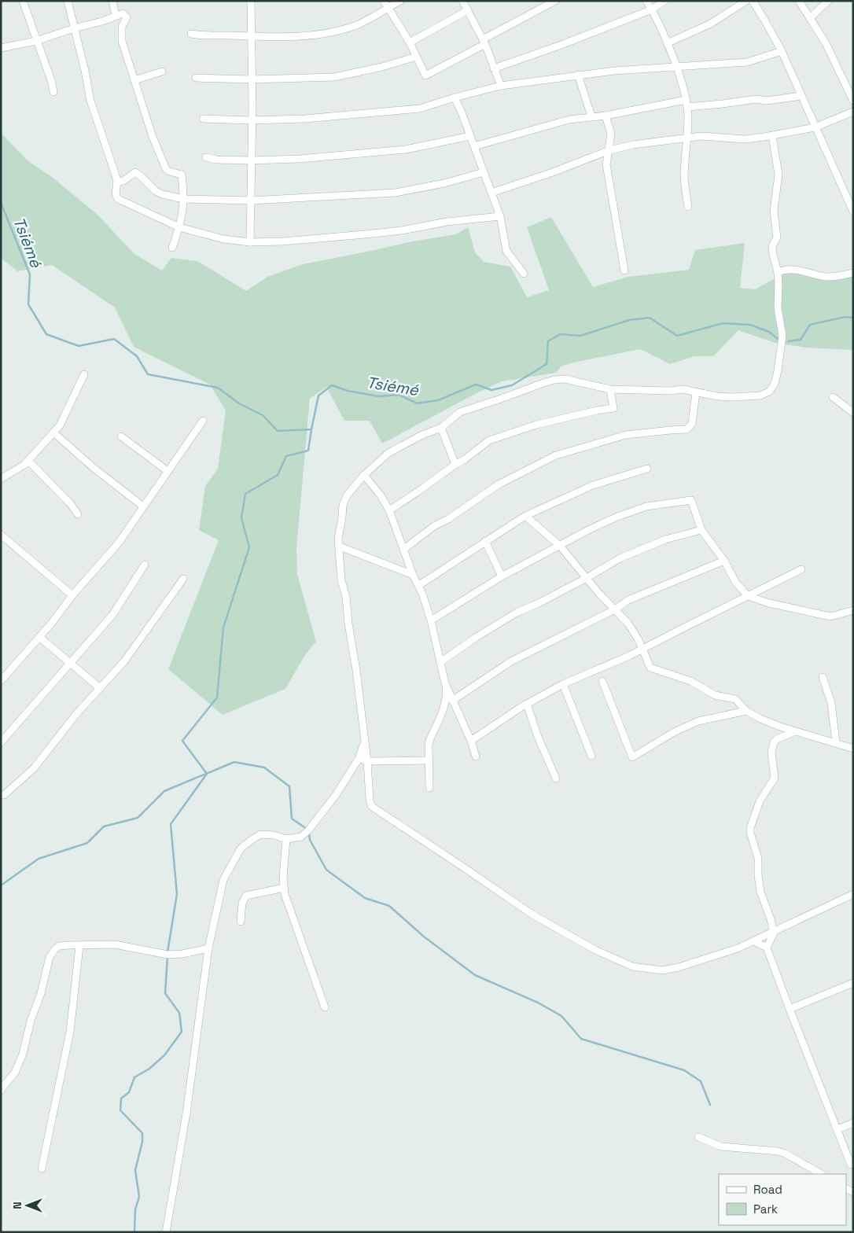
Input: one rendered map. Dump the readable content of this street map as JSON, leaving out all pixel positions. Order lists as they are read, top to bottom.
{
  "water": ["Tsiémé"],
  "legend": ["Road", "Park"],
  "north": "left"
}
